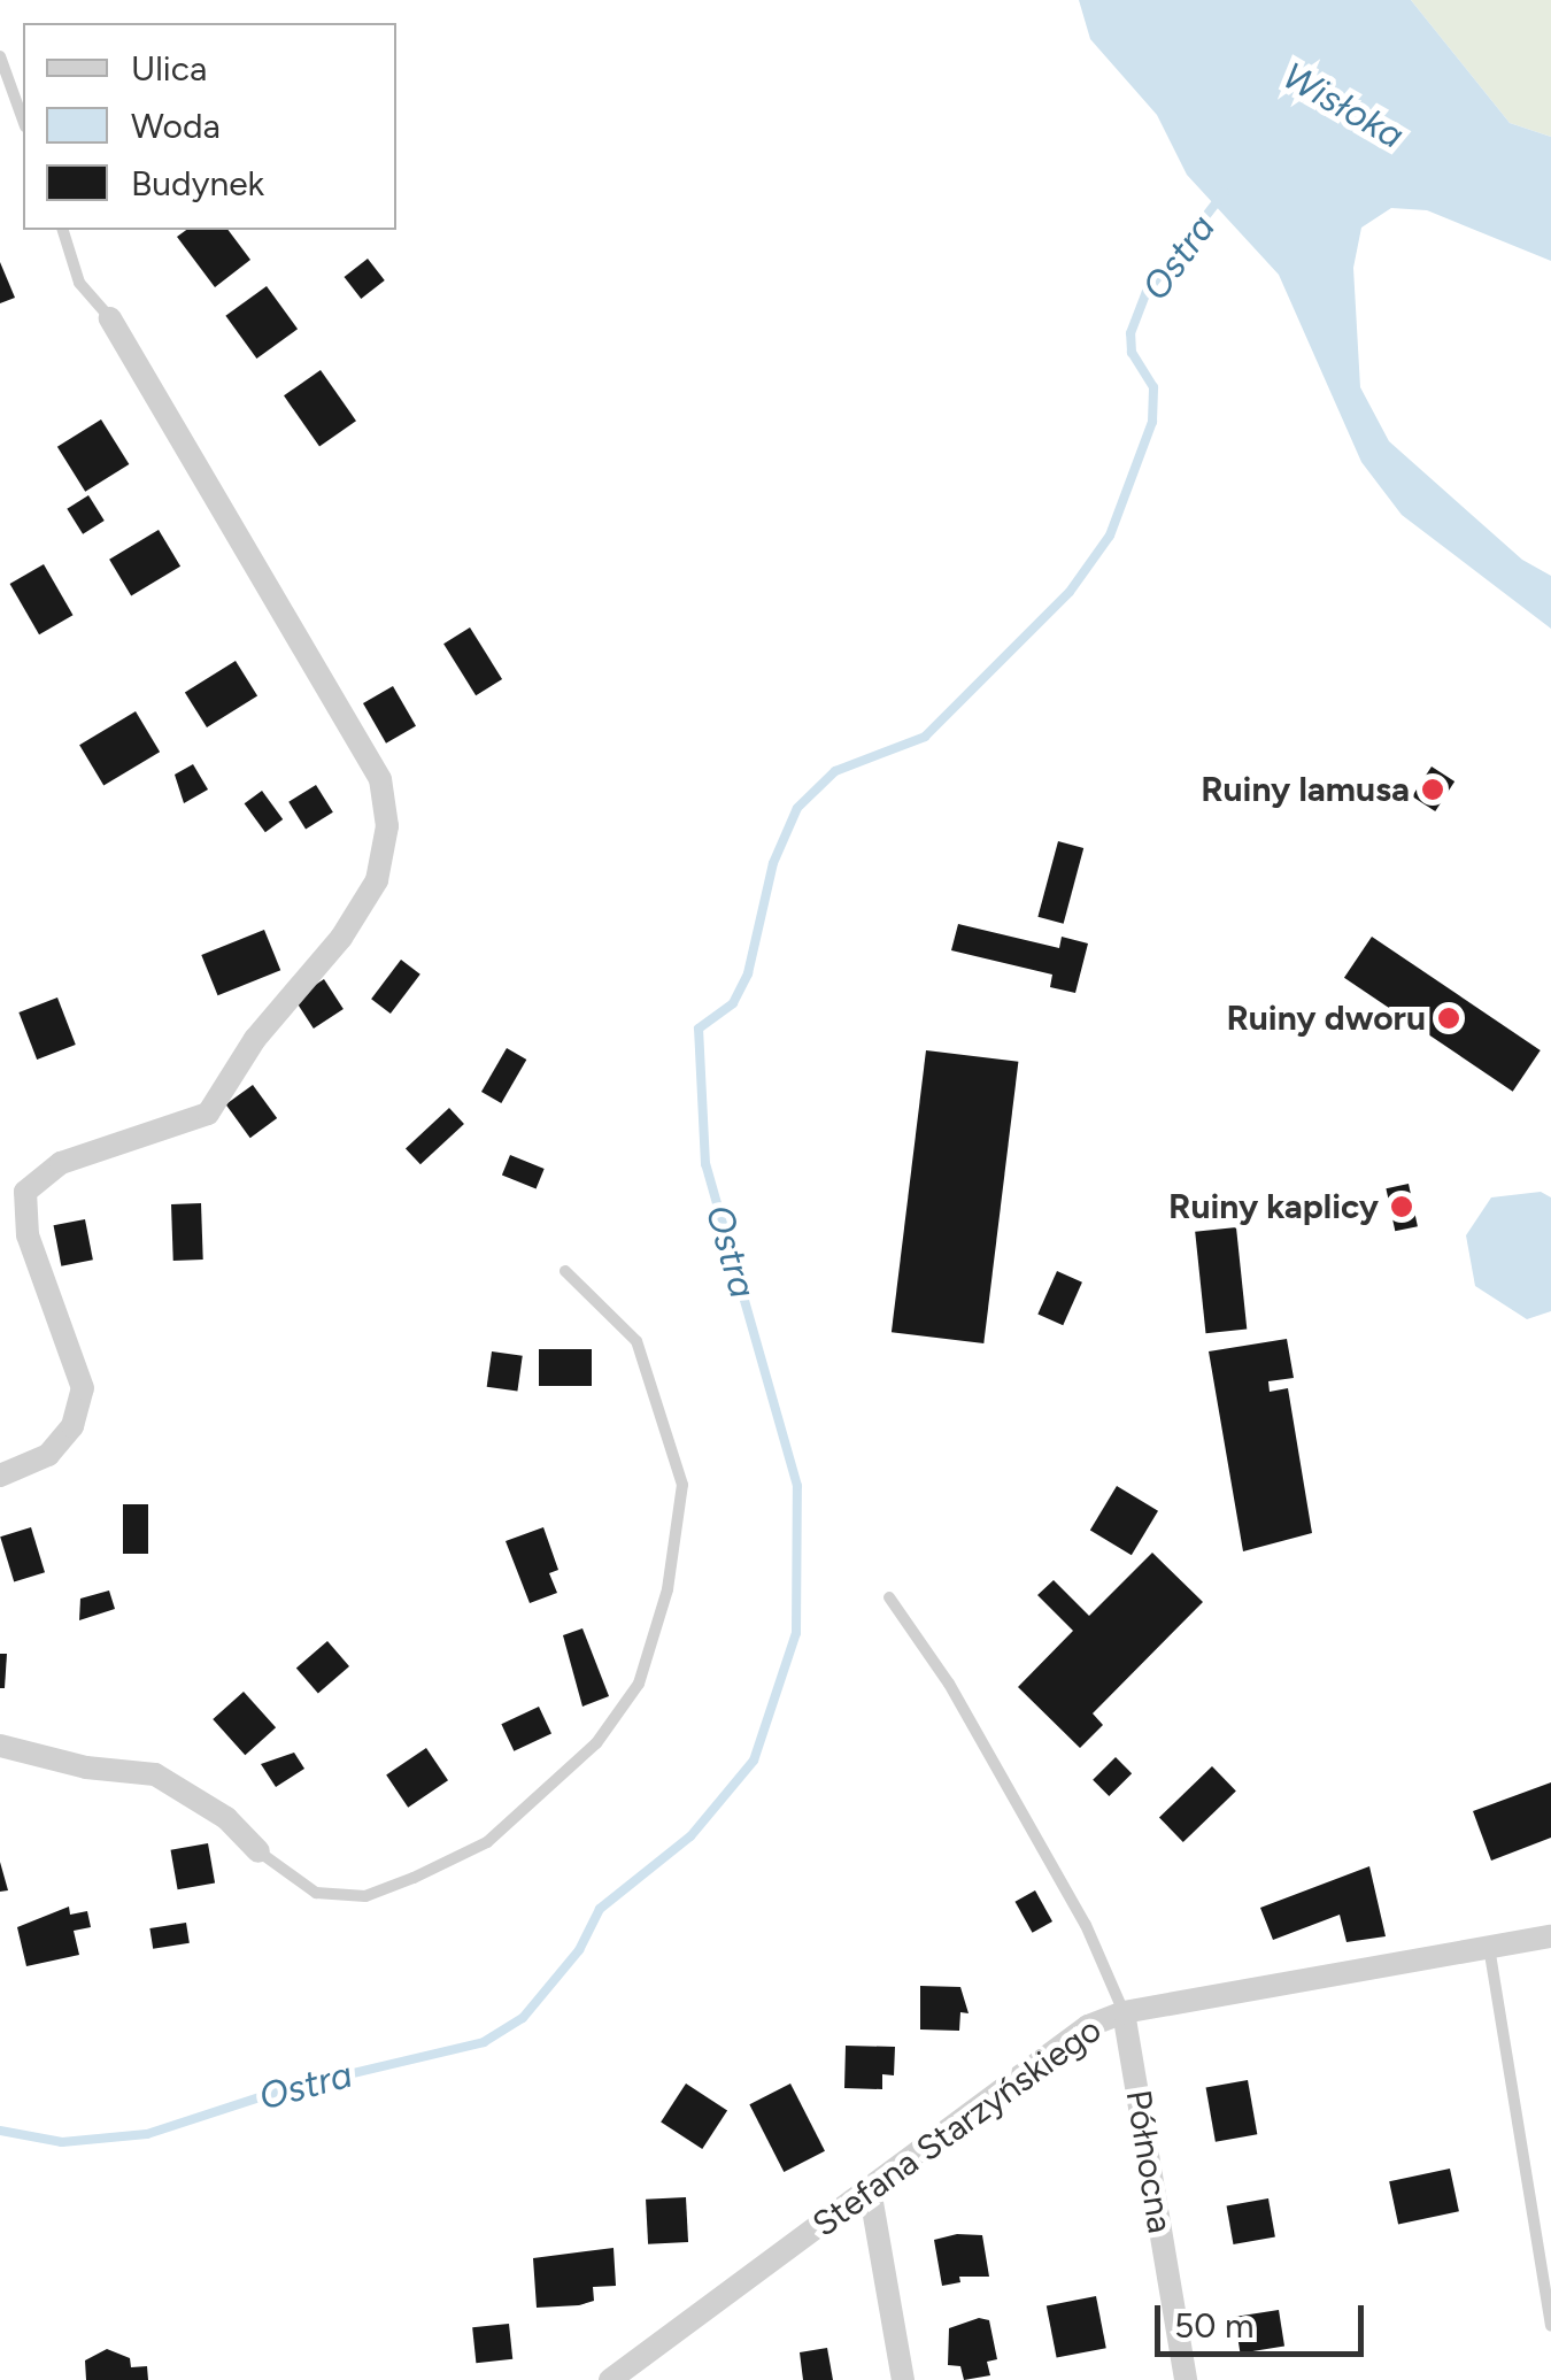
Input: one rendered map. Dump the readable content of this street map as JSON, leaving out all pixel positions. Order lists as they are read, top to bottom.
{
  "streets": {
    "street": ["Stefana Starzyńskiego", "Północna"]
  },
  "crossings": [
    ["Stefana Starzyńskiego", "Północna"]
  ],
  "water": ["Wisłoka", "Ostra"],
  "places": ["Ruiny lamusa", "Ruiny dworu", "Ruiny kaplicy"],
  "legend": ["Ulica", "Woda", "Budynek"],
  "scale_bar": "50 m"
}
